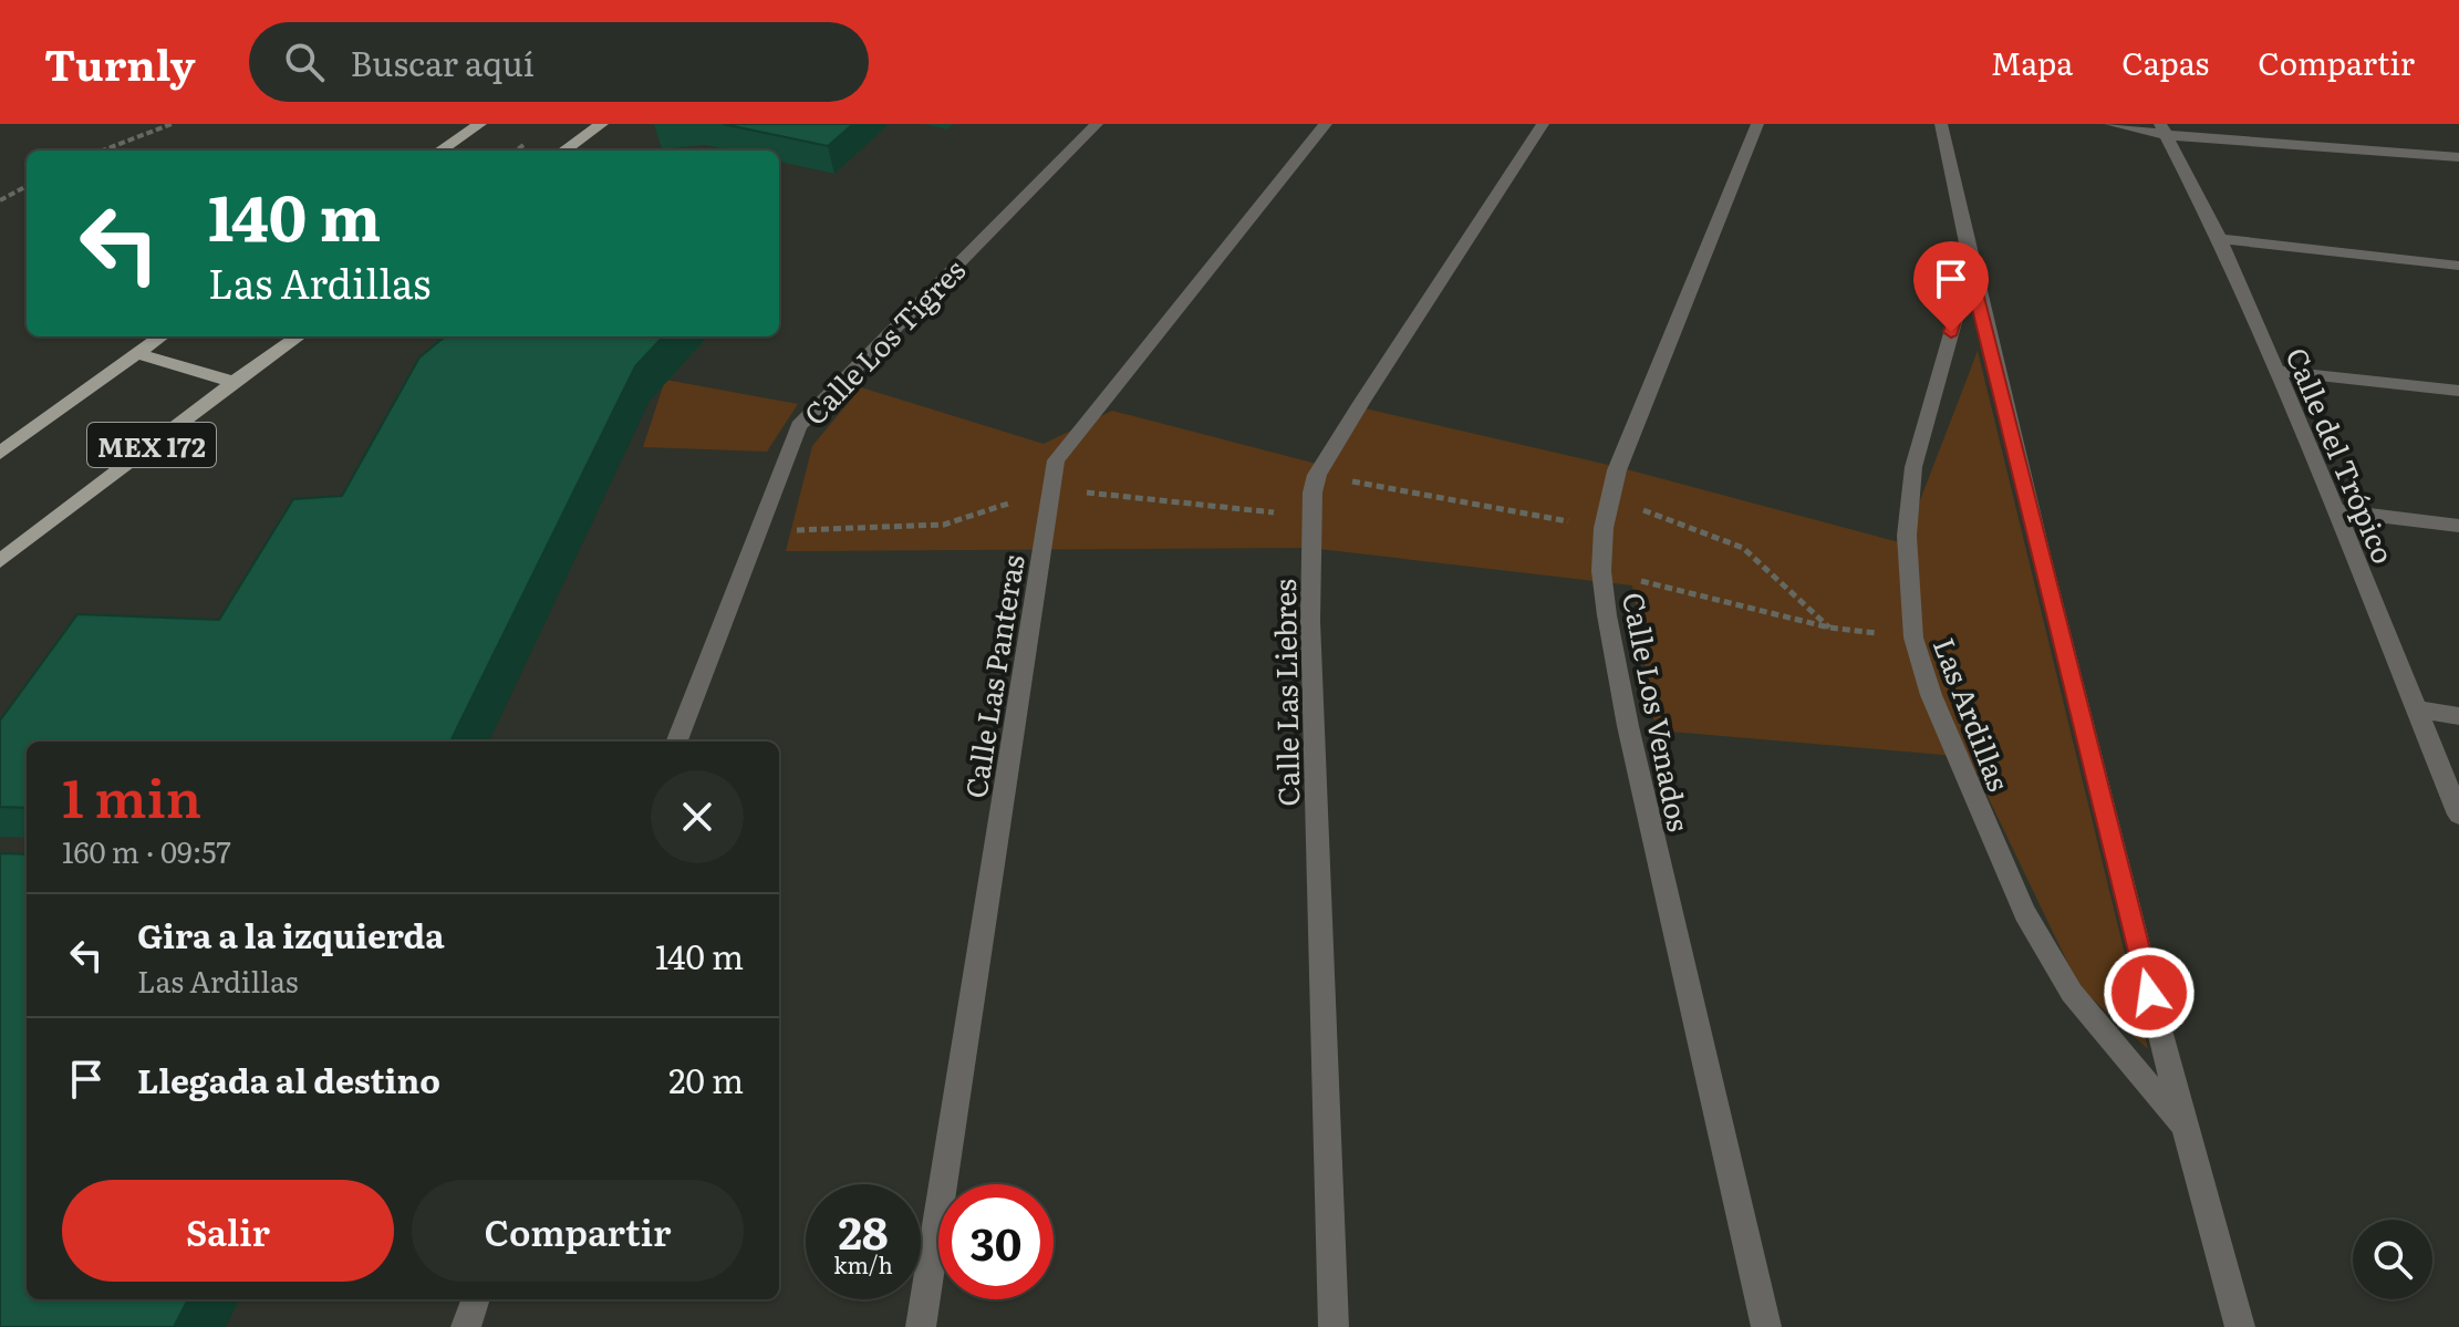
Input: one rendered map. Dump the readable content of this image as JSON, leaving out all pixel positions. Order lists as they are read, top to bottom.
{
  "streets": {
    "main road": ["MEX 172"],
    "street": [
      "Calle Los Tigres",
      "Calle del Trópico",
      "Calle Las Panteras",
      "Calle Las Liebres",
      "Calle Los Venados",
      "Las Ardillas"
    ]
  },
  "page": {
    "header": "Turnly",
    "search": "Buscar aquí",
    "nav": ["Mapa", "Capas", "Compartir"],
    "turn": ["140 m", "Las Ardillas"],
    "heading": ["1 min", "160 m · 09:57"],
    "list": [
      {
        "name": "Gira a la izquierda",
        "note": "Las Ardillas",
        "value": "140 m"
      },
      {
        "name": "Llegada al destino",
        "value": "20 m"
      }
    ],
    "buttons": ["Salir", "Compartir"],
    "speed": "28 km/h",
    "limit": "30"
  }
}
